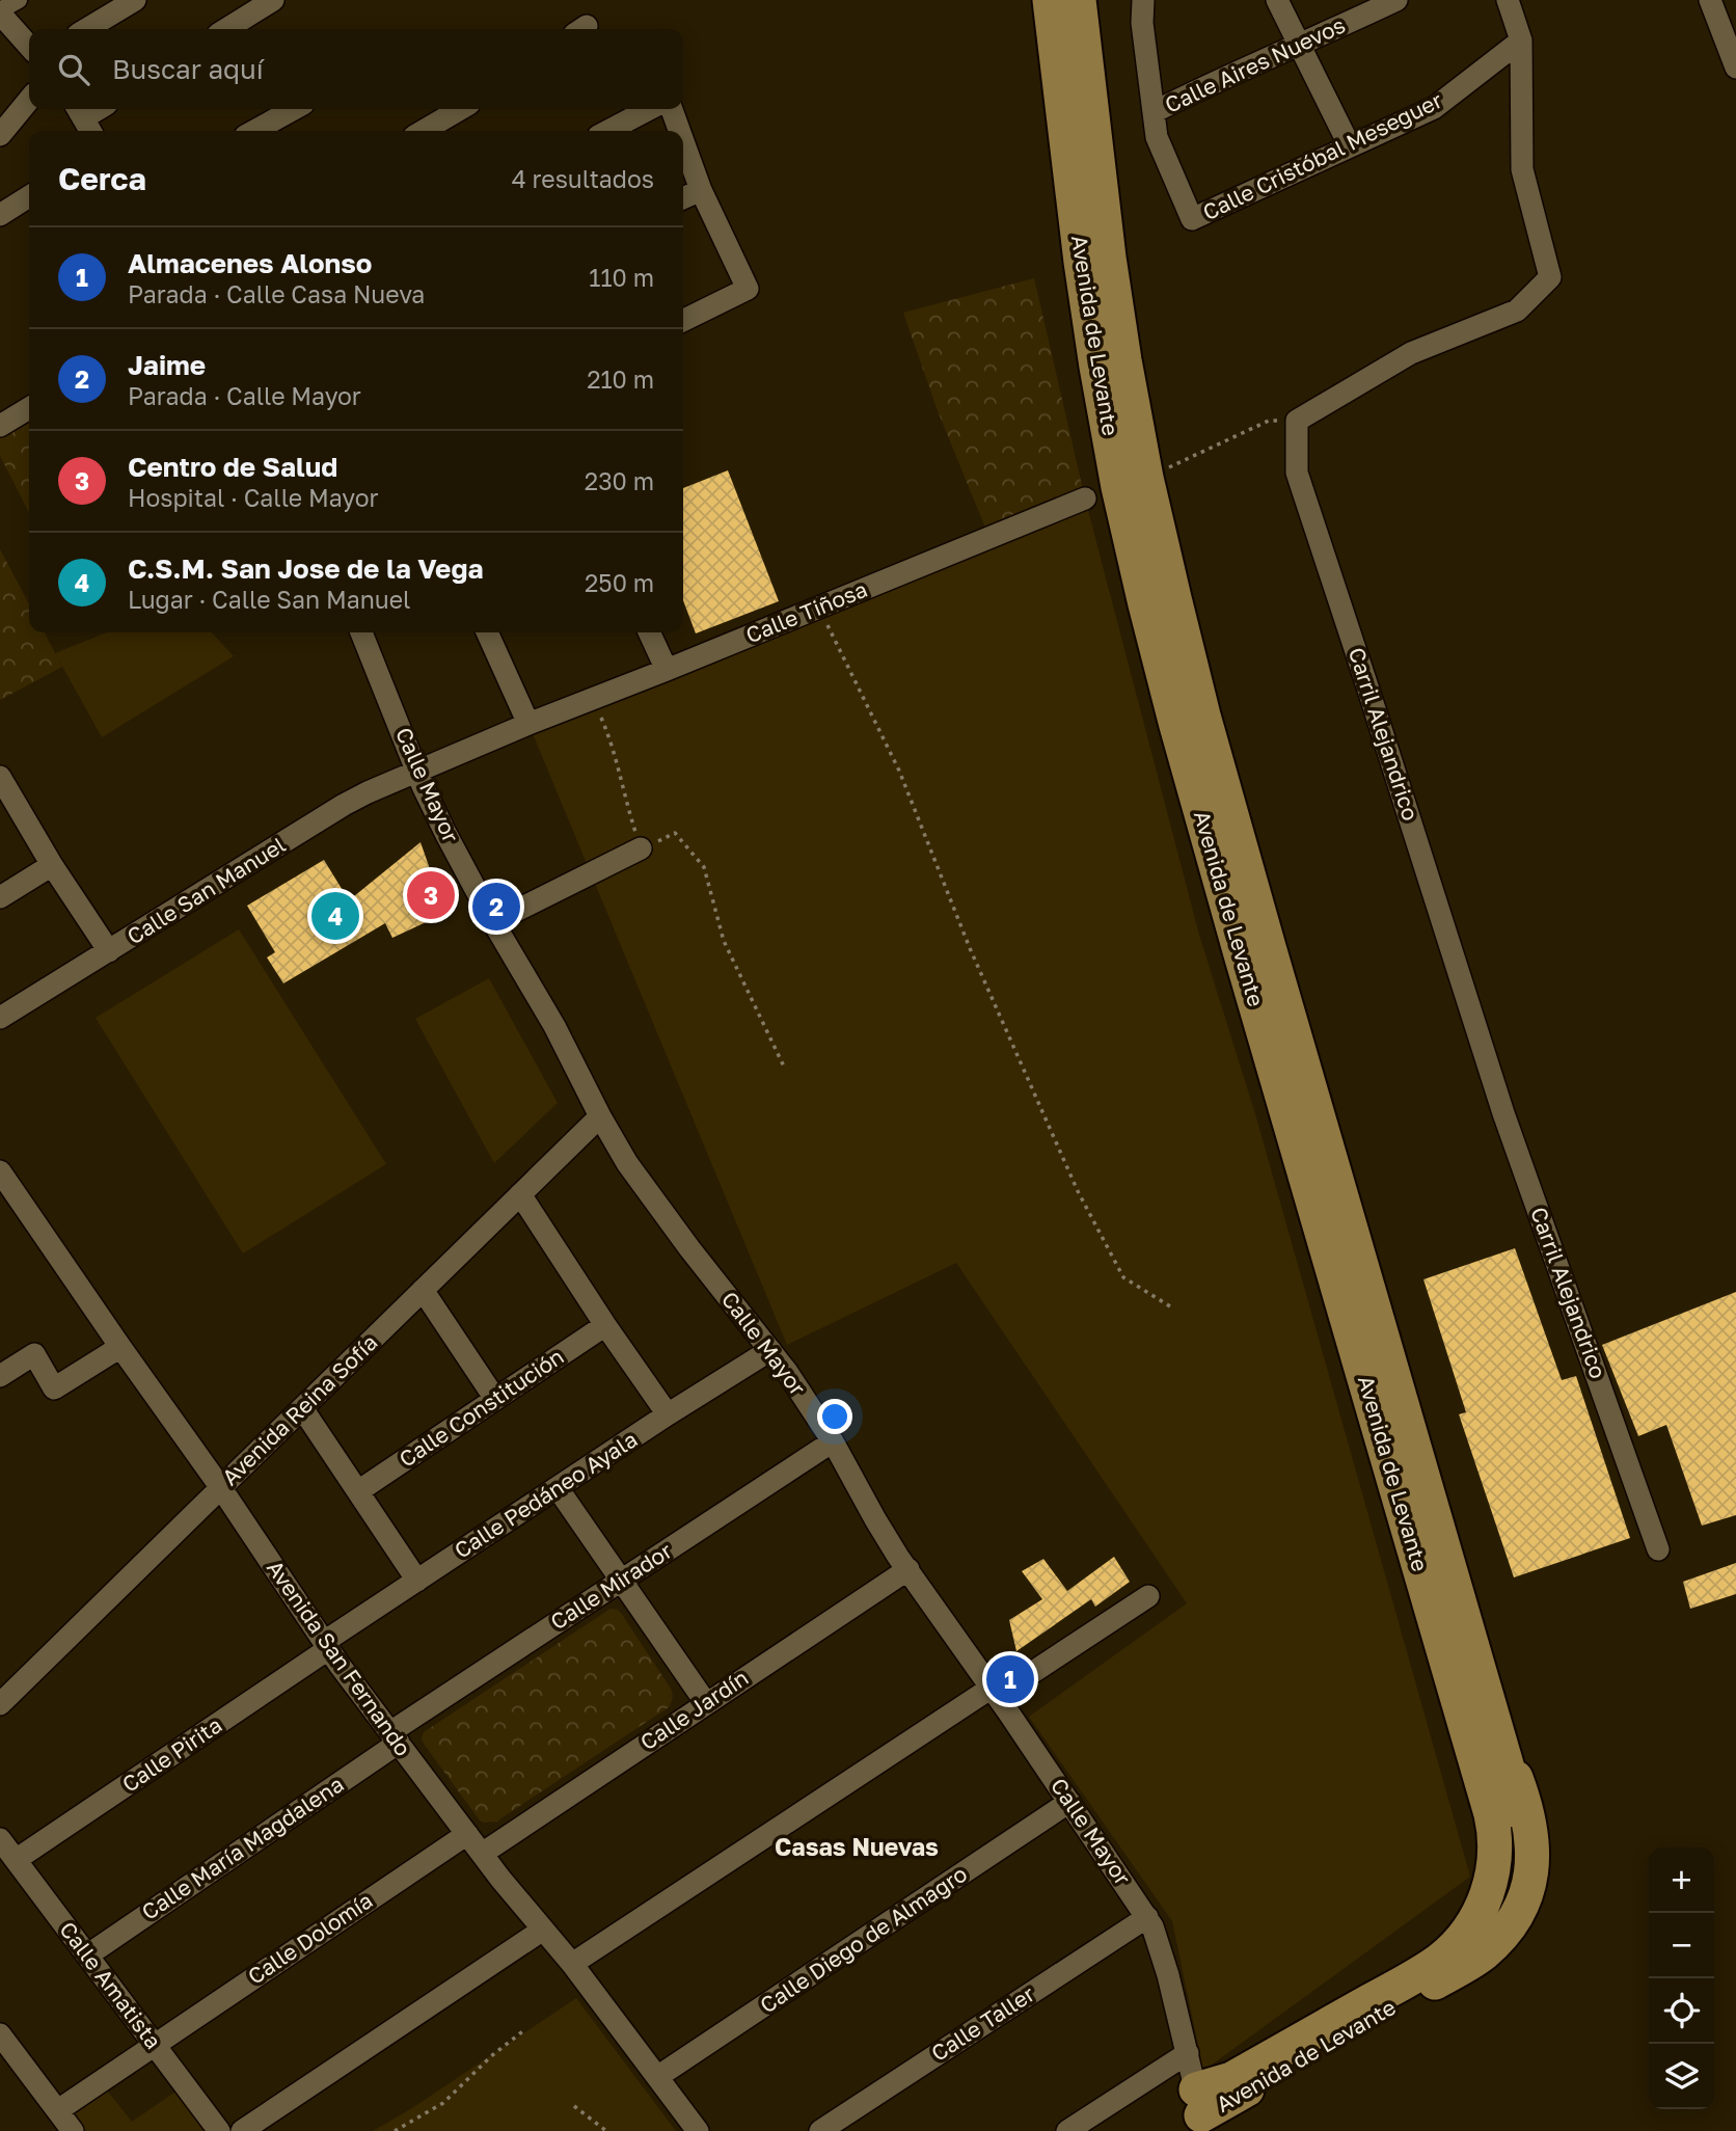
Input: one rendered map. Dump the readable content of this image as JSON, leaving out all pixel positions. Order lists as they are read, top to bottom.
{
  "streets": {
    "main road": ["Avenida de Levante"],
    "street": [
      "Calle Aires Nuevos",
      "Calle Cristóbal Meseguer",
      "Calle Tiñosa",
      "Carril Alejandrico",
      "Calle Mayor",
      "Calle San Manuel",
      "Calle Constitución",
      "Avenida Reina Sofía",
      "Calle Pedáneo Ayala",
      "Calle Mirador",
      "Avenida San Fernando",
      "Calle Jardín",
      "Calle Pirita",
      "Calle María Magdalena",
      "Calle Dolomía",
      "Calle Diego de Almagro",
      "Calle Amatista",
      "Calle Taller"
    ]
  },
  "crossings": [
    ["Calle Aires Nuevos", "Calle Cristóbal Meseguer"],
    ["Avenida de Levante", "Calle Mayor"],
    ["Calle Tiñosa", "Calle San Manuel"],
    ["Calle Mayor", "Calle San Manuel"],
    ["Calle Mayor", "Avenida Reina Sofía"],
    ["Calle Mayor", "Calle Pedáneo Ayala"],
    ["Calle Mayor", "Calle Mirador"],
    ["Calle Mayor", "Calle Jardín"],
    ["Calle Mayor", "Calle Diego de Almagro"],
    ["Calle Mayor", "Calle Taller"],
    ["Avenida Reina Sofía", "Avenida San Fernando"],
    ["Calle Pedáneo Ayala", "Avenida San Fernando"],
    ["Calle Pedáneo Ayala", "Calle Pirita"],
    ["Calle Mirador", "Avenida San Fernando"],
    ["Calle Mirador", "Calle María Magdalena"],
    ["Avenida San Fernando", "Calle Jardín"],
    ["Avenida San Fernando", "Calle Pirita"],
    ["Avenida San Fernando", "Calle María Magdalena"],
    ["Avenida San Fernando", "Calle Dolomía"],
    ["Avenida San Fernando", "Calle Diego de Almagro"],
    ["Calle Pirita", "Calle Amatista"],
    ["Calle María Magdalena", "Calle Amatista"],
    ["Calle Dolomía", "Calle Amatista"]
  ],
  "districts": ["Casas Nuevas"],
  "page": {
    "search": "Buscar aquí",
    "heading": ["Cerca", "4 resultados"],
    "list": [
      {
        "mark": "1",
        "name": "Almacenes Alonso",
        "note": "Parada · Calle Casa Nueva",
        "value": "110 m"
      },
      {
        "mark": "2",
        "name": "Jaime",
        "note": "Parada · Calle Mayor",
        "value": "210 m"
      },
      {
        "mark": "3",
        "name": "Centro de Salud",
        "note": "Hospital · Calle Mayor",
        "value": "230 m"
      },
      {
        "mark": "4",
        "name": "C.S.M. San Jose de la Vega",
        "note": "Lugar · Calle San Manuel",
        "value": "250 m"
      }
    ],
    "pins": [
      "3",
      "2",
      "4",
      "1"
    ],
    "map_buttons": ["+", "−"]
  }
}
